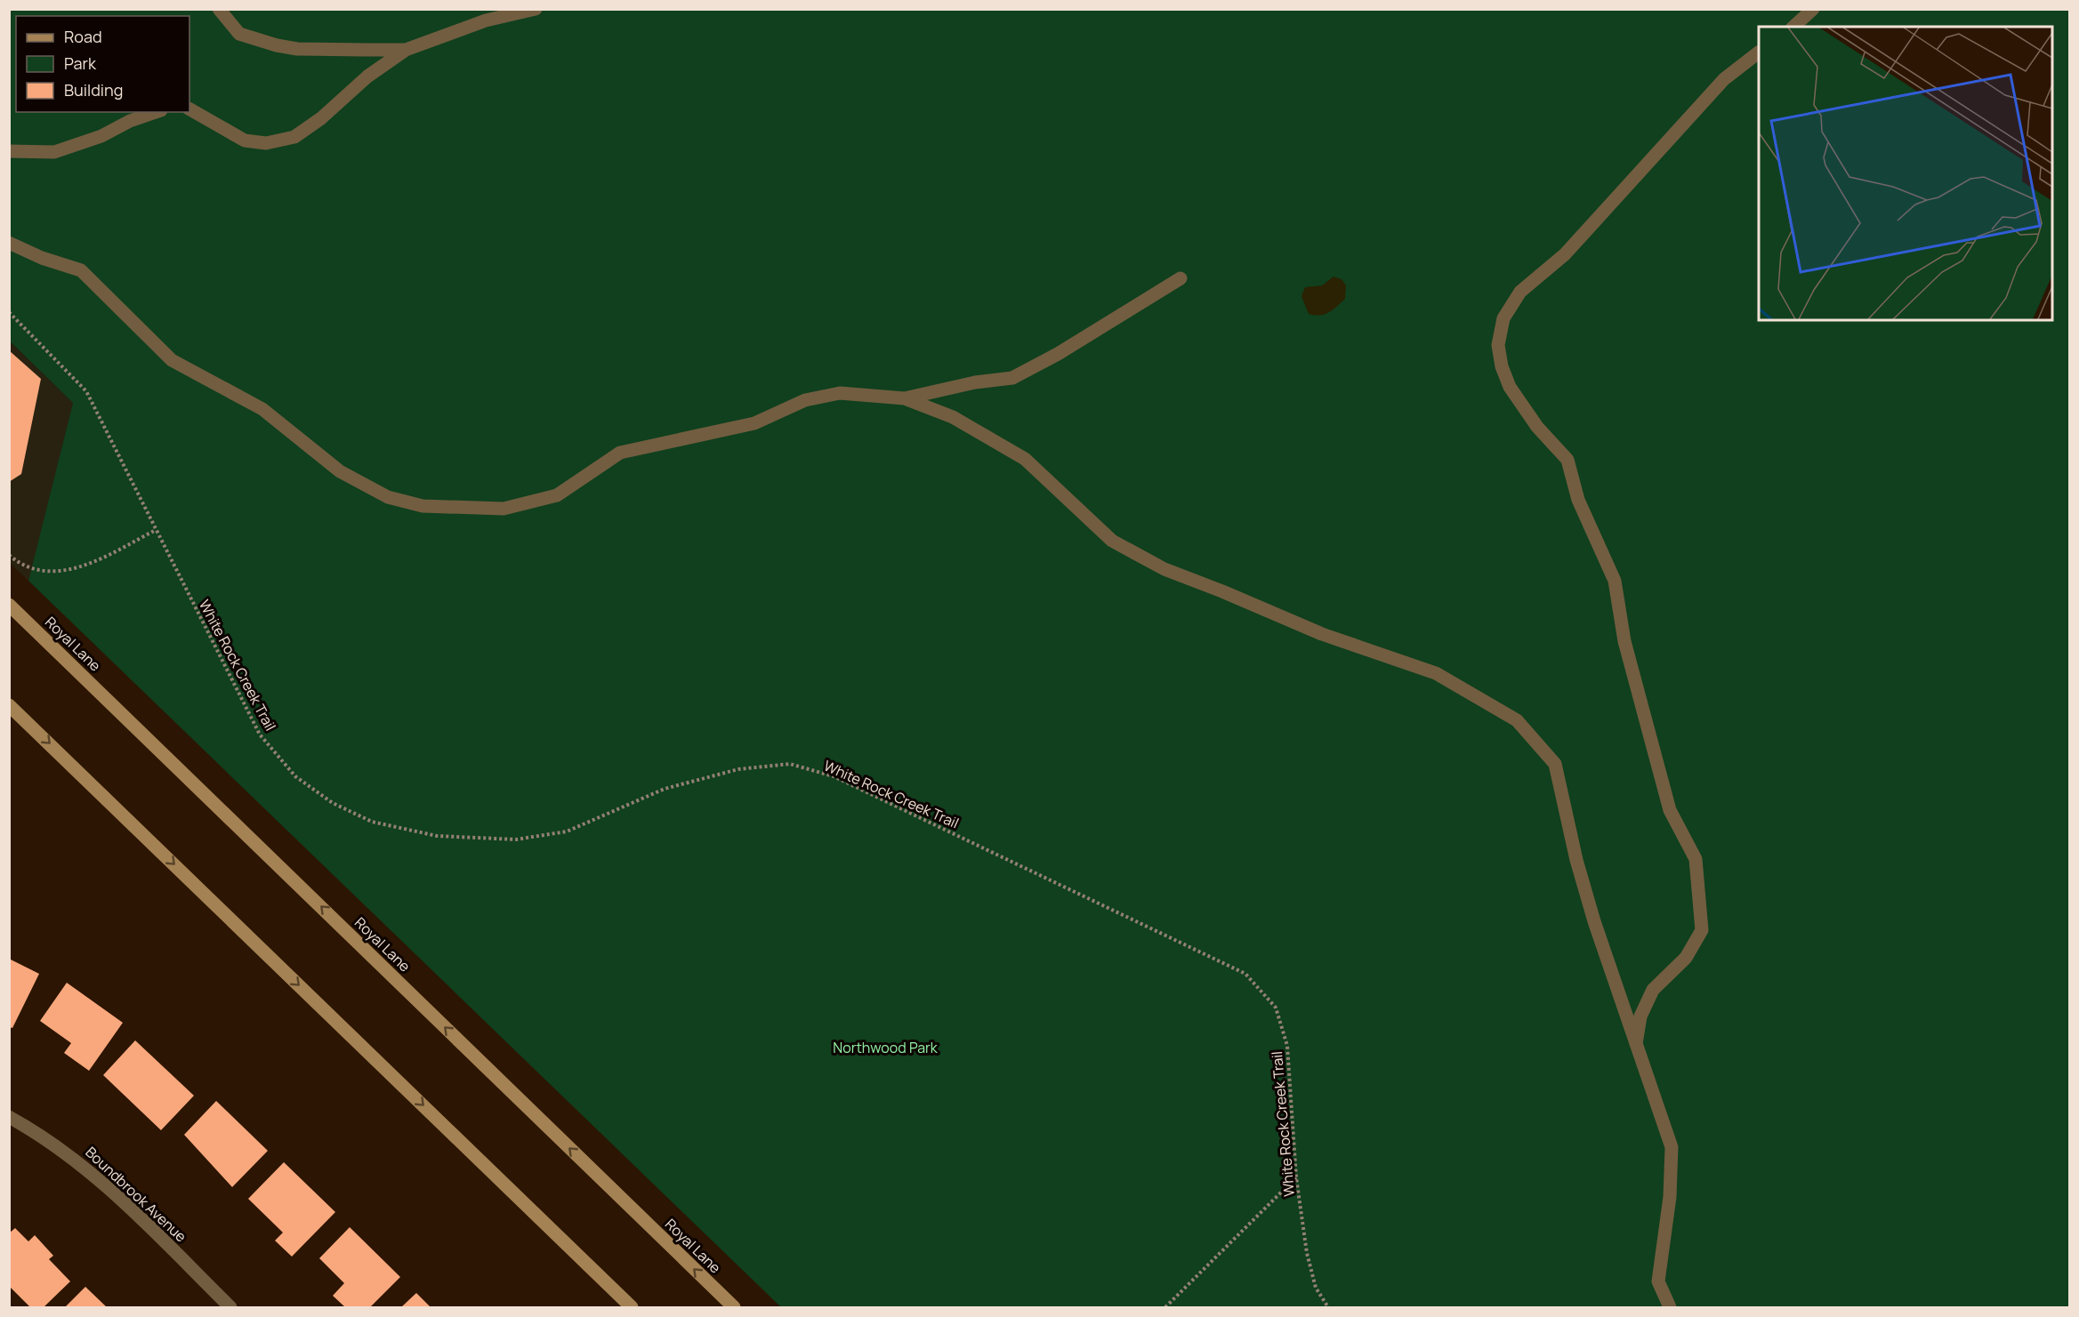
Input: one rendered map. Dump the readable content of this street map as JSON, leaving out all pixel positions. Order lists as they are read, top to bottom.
{
  "streets": {
    "main road": ["Royal Lane"],
    "street": ["Boundbrook Avenue"],
    "path": ["White Rock Creek Trail"]
  },
  "parks": ["Northwood Park"],
  "legend": ["Road", "Park", "Building"]
}
